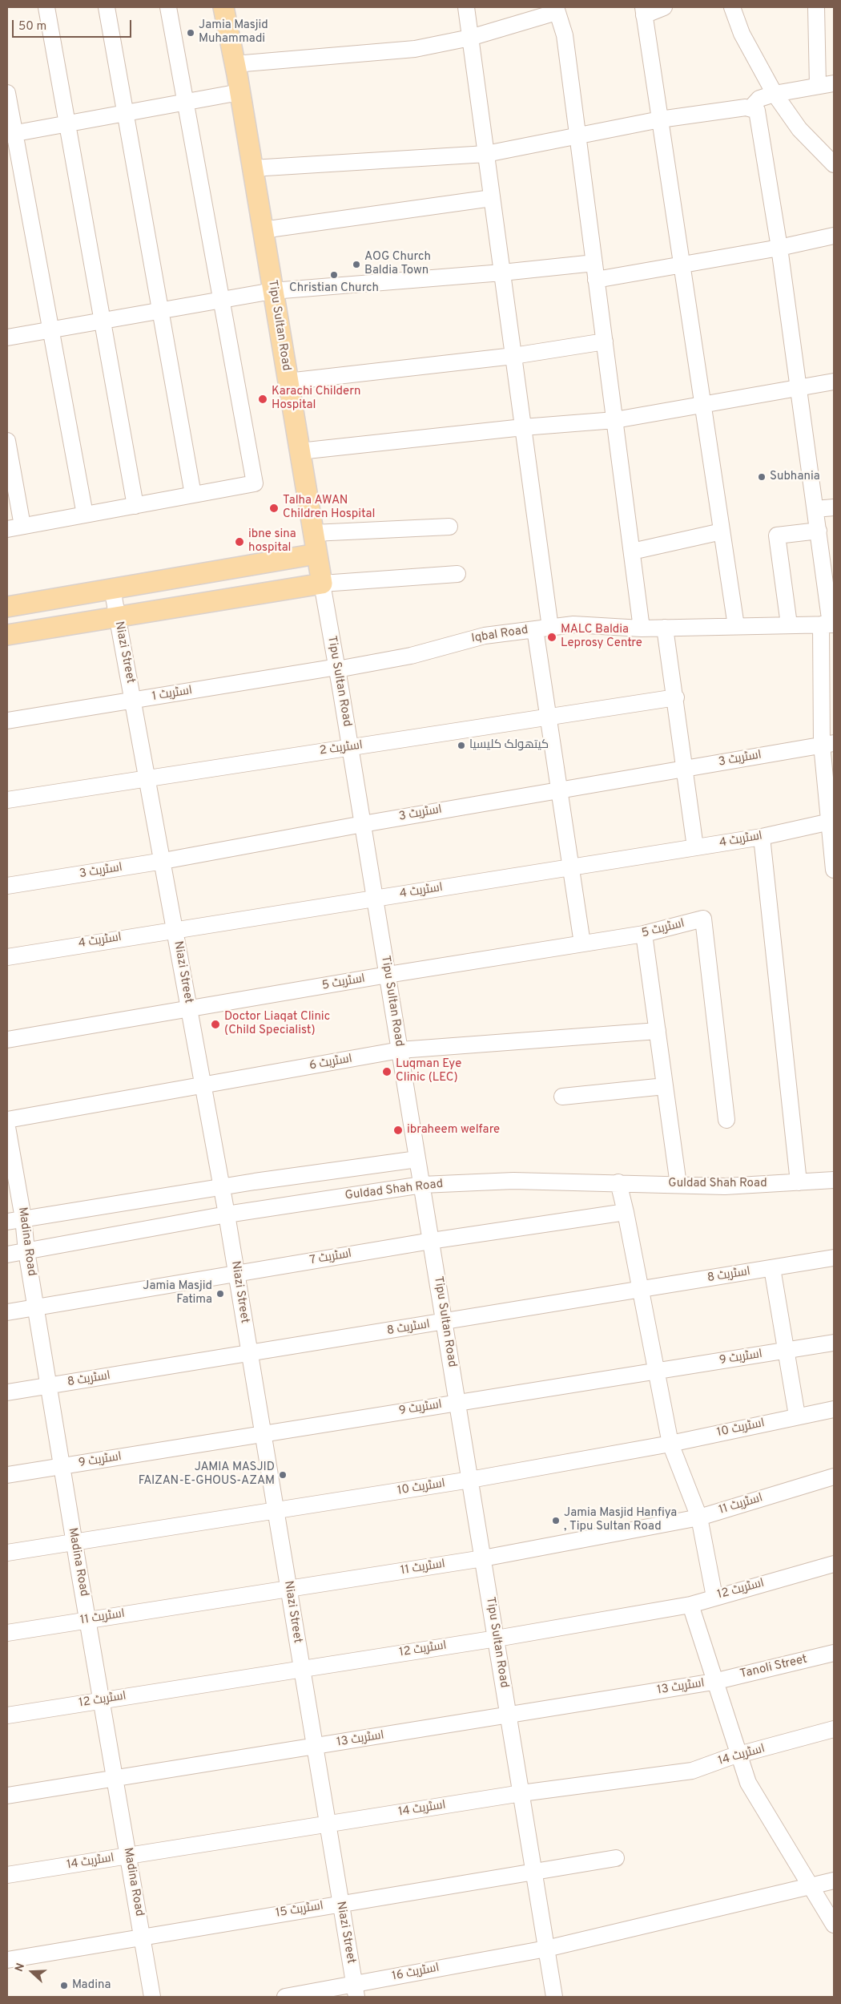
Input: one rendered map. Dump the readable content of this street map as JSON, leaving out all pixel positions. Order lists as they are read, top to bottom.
{
  "streets": {
    "main road": ["Tipu Sultan Road"],
    "street": [
      "Iqbal Road",
      "Niazi Street",
      "اسٹریٹ 1",
      "اسٹریٹ 2",
      "اسٹریٹ 3",
      "اسٹریٹ 4",
      "اسٹریٹ 5",
      "اسٹریٹ 6",
      "Guldad Shah Road",
      "Madina Road",
      "اسٹریٹ 7",
      "اسٹریٹ 8",
      "اسٹریٹ 9",
      "اسٹریٹ 10",
      "اسٹریٹ 11",
      "اسٹریٹ 12",
      "Tanoli Street",
      "اسٹریٹ 13",
      "اسٹریٹ 14",
      "اسٹریٹ 15",
      "اسٹریٹ 16"
    ]
  },
  "crossings": [
    ["Tipu Sultan Road", "Iqbal Road"],
    ["Tipu Sultan Road", "اسٹریٹ 1"],
    ["Tipu Sultan Road", "اسٹریٹ 2"],
    ["Tipu Sultan Road", "اسٹریٹ 3"],
    ["Tipu Sultan Road", "اسٹریٹ 4"],
    ["Tipu Sultan Road", "اسٹریٹ 5"],
    ["Tipu Sultan Road", "اسٹریٹ 6"],
    ["Tipu Sultan Road", "Guldad Shah Road"],
    ["Tipu Sultan Road", "اسٹریٹ 7"],
    ["Tipu Sultan Road", "اسٹریٹ 8"],
    ["Tipu Sultan Road", "اسٹریٹ 9"],
    ["Tipu Sultan Road", "اسٹریٹ 10"],
    ["Tipu Sultan Road", "اسٹریٹ 11"],
    ["Tipu Sultan Road", "اسٹریٹ 12"],
    ["Tipu Sultan Road", "اسٹریٹ 13"],
    ["Tipu Sultan Road", "اسٹریٹ 14"],
    ["Tipu Sultan Road", "اسٹریٹ 15"],
    ["Tipu Sultan Road", "اسٹریٹ 16"],
    ["Iqbal Road", "اسٹریٹ 1"],
    ["Niazi Street", "اسٹریٹ 1"],
    ["Niazi Street", "اسٹریٹ 2"],
    ["Niazi Street", "اسٹریٹ 3"],
    ["Niazi Street", "اسٹریٹ 4"],
    ["Niazi Street", "اسٹریٹ 5"],
    ["Niazi Street", "اسٹریٹ 6"],
    ["Niazi Street", "Guldad Shah Road"],
    ["Niazi Street", "اسٹریٹ 7"],
    ["Niazi Street", "اسٹریٹ 8"],
    ["Niazi Street", "اسٹریٹ 9"],
    ["Niazi Street", "اسٹریٹ 10"],
    ["Niazi Street", "اسٹریٹ 11"],
    ["Niazi Street", "اسٹریٹ 12"],
    ["Niazi Street", "اسٹریٹ 13"],
    ["Niazi Street", "اسٹریٹ 14"],
    ["Niazi Street", "اسٹریٹ 15"],
    ["Niazi Street", "اسٹریٹ 16"],
    ["Guldad Shah Road", "Madina Road"],
    ["Madina Road", "اسٹریٹ 7"],
    ["Madina Road", "اسٹریٹ 8"],
    ["Madina Road", "اسٹریٹ 9"],
    ["Madina Road", "اسٹریٹ 10"],
    ["Madina Road", "اسٹریٹ 11"],
    ["Madina Road", "اسٹریٹ 12"],
    ["Madina Road", "اسٹریٹ 13"],
    ["Madina Road", "اسٹریٹ 14"],
    ["Madina Road", "اسٹریٹ 15"],
    ["Tanoli Street", "اسٹریٹ 13"]
  ],
  "places": [
    "Jamia Masjid Muhammadi",
    "AOG Church Baldia Town",
    "Christian Church",
    "Karachi Childern Hospital",
    "Subhania",
    "Talha AWAN Children Hospital",
    "ibne sina hospital",
    "MALC Baldia Leprosy Centre",
    "کیتھولک کلیسیا",
    "Doctor Liaqat Clinic (Child Specialist)",
    "Luqman Eye Clinic (LEC)",
    "ibraheem welfare",
    "Jamia Masjid Fatima",
    "JAMIA MASJID FAIZAN-E-GHOUS-AZAM",
    "Jamia Masjid Hanfiya , Tipu Sultan Road",
    "Madina"
  ],
  "scale_bar": "50 m",
  "north": "left"
}
